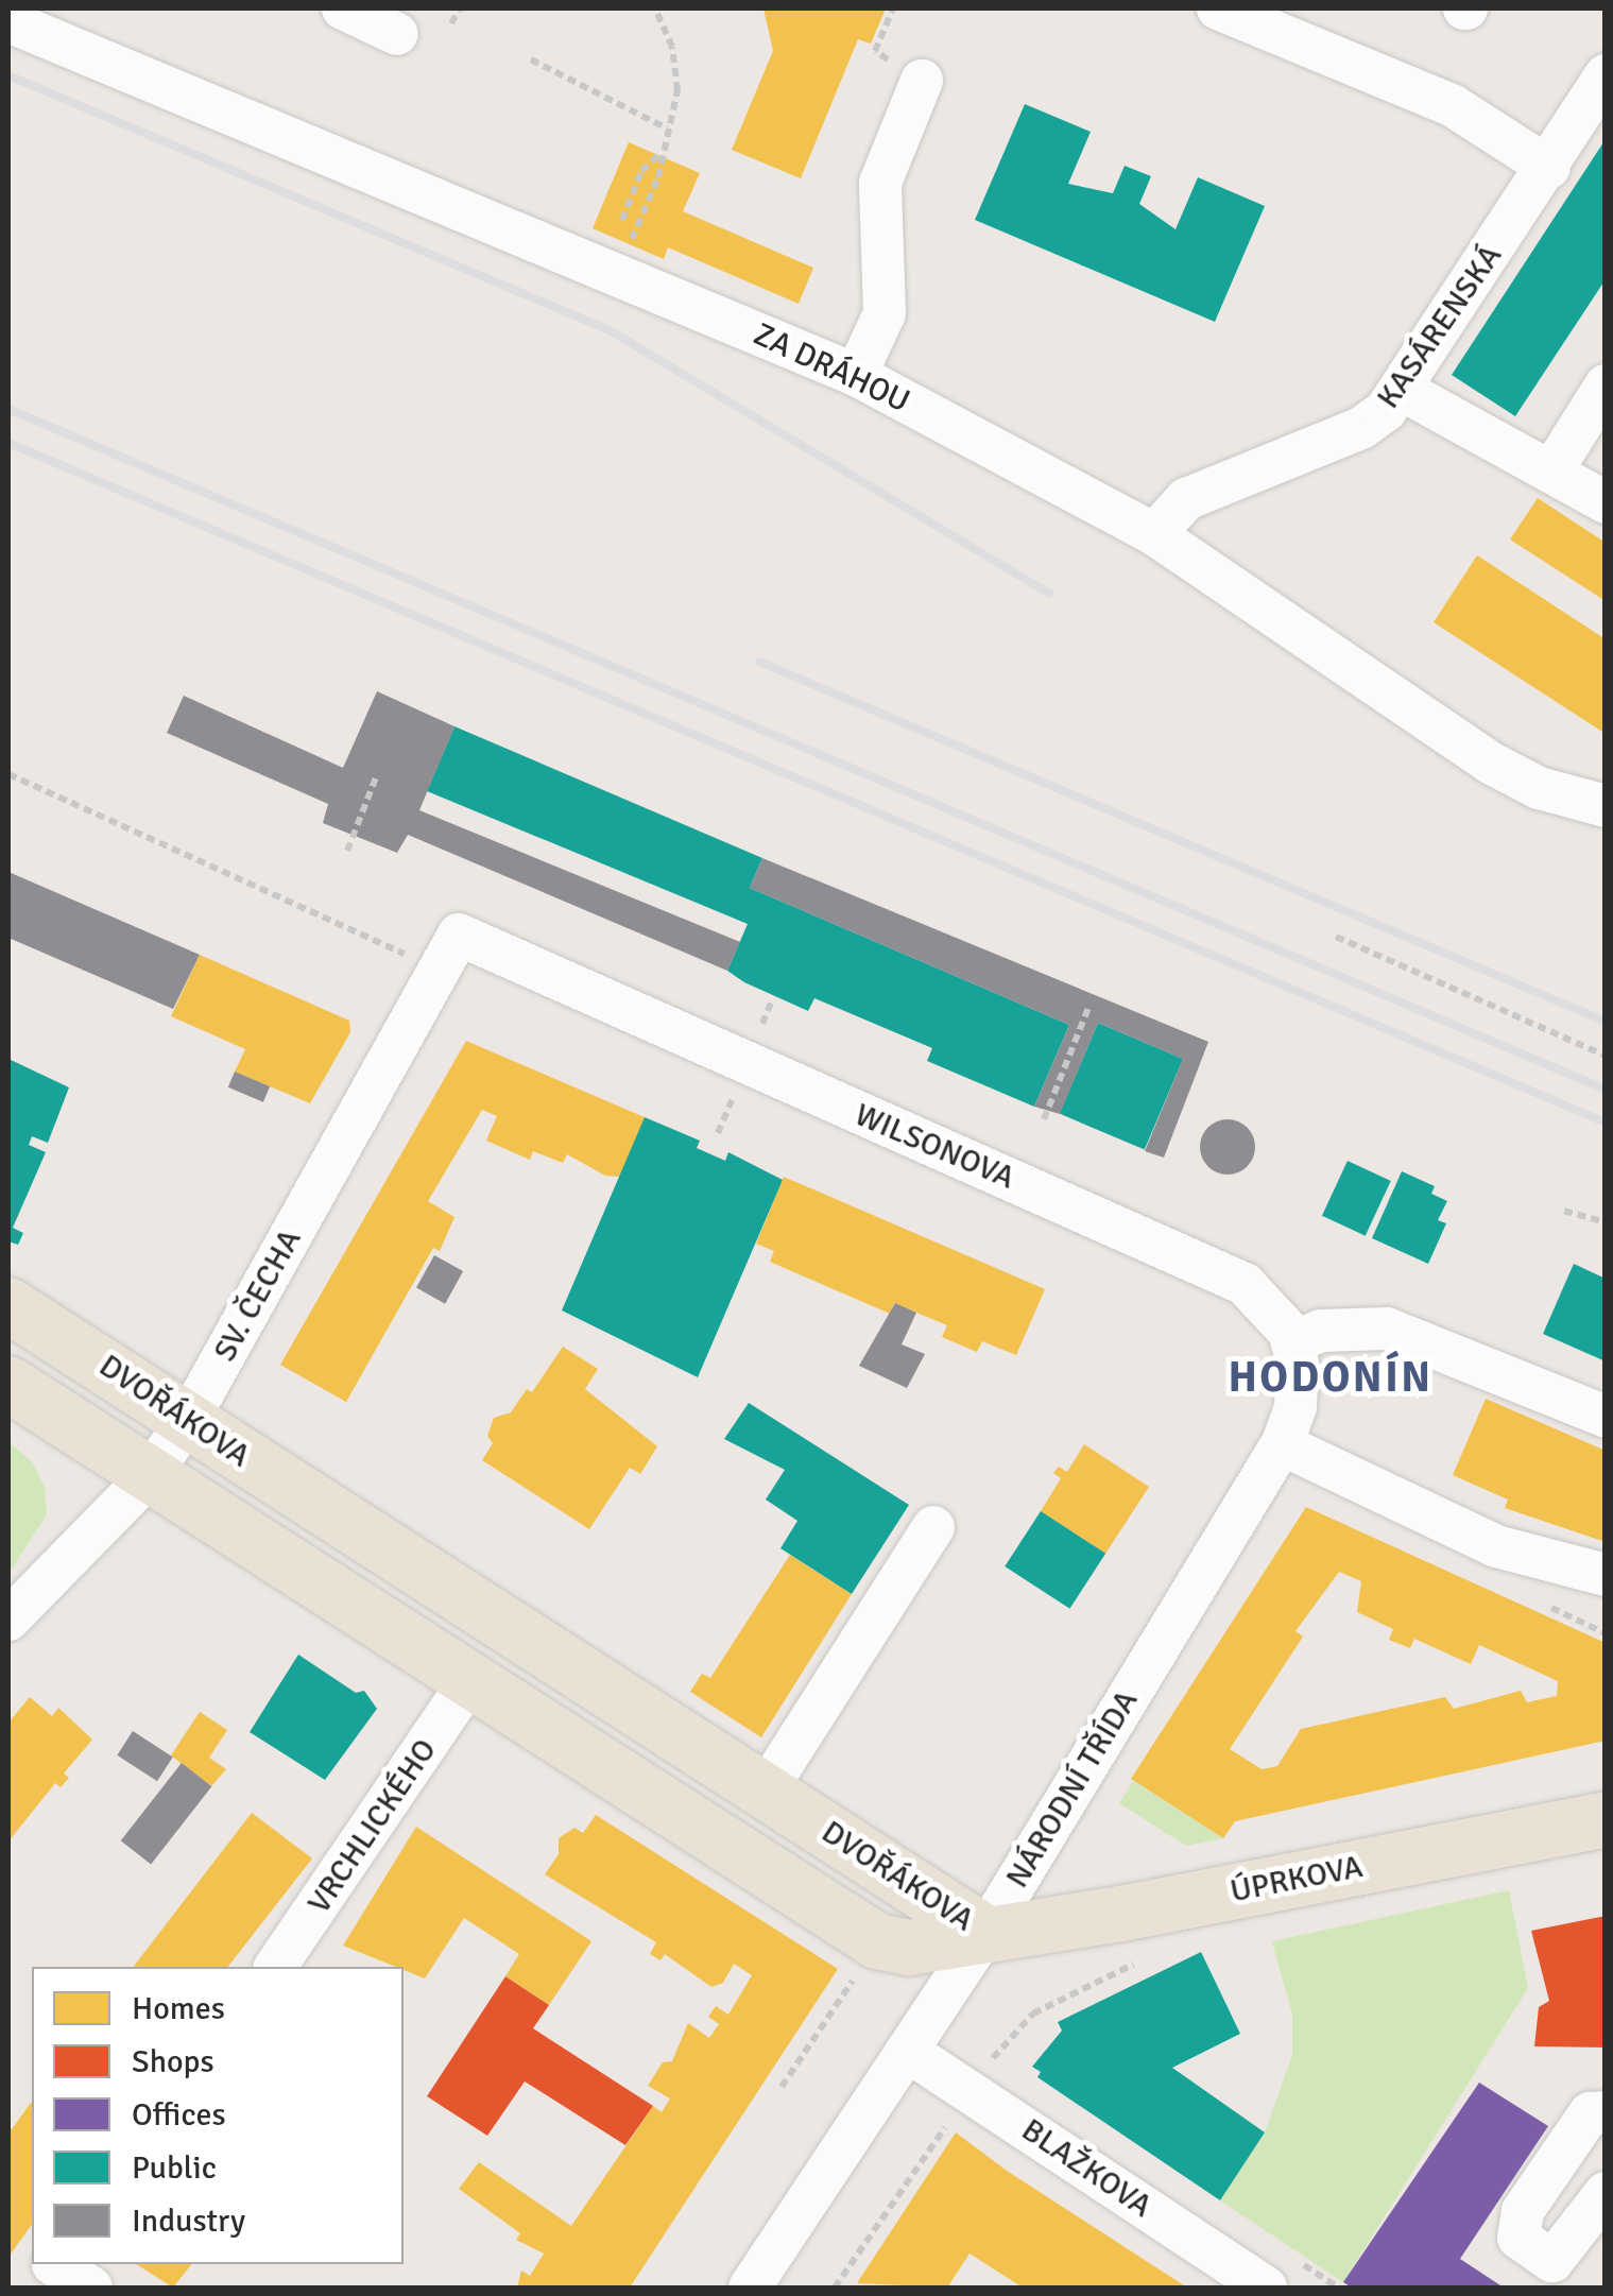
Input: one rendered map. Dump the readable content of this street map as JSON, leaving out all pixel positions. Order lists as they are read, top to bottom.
{
  "streets": {
    "main road": ["DVOŘÁKOVA", "ÚPRKOVA"],
    "street": [
      "KASÁRENSKÁ",
      "ZA DRÁHOU",
      "WILSONOVA",
      "SV. ČECHA",
      "NÁRODNÍ TŘÍDA",
      "VRCHLICKÉHO",
      "BLAŽKOVA"
    ]
  },
  "crossings": [
    ["KASÁRENSKÁ", "ZA DRÁHOU"],
    ["WILSONOVA", "SV. ČECHA"],
    ["SV. ČECHA", "DVOŘÁKOVA"],
    ["DVOŘÁKOVA", "NÁRODNÍ TŘÍDA"],
    ["DVOŘÁKOVA", "VRCHLICKÉHO"],
    ["DVOŘÁKOVA", "ÚPRKOVA"],
    ["NÁRODNÍ TŘÍDA", "ÚPRKOVA"],
    ["NÁRODNÍ TŘÍDA", "BLAŽKOVA"]
  ],
  "districts": ["HODONÍN"],
  "legend": [
    "Homes",
    "Shops",
    "Offices",
    "Public",
    "Industry"
  ]
}
